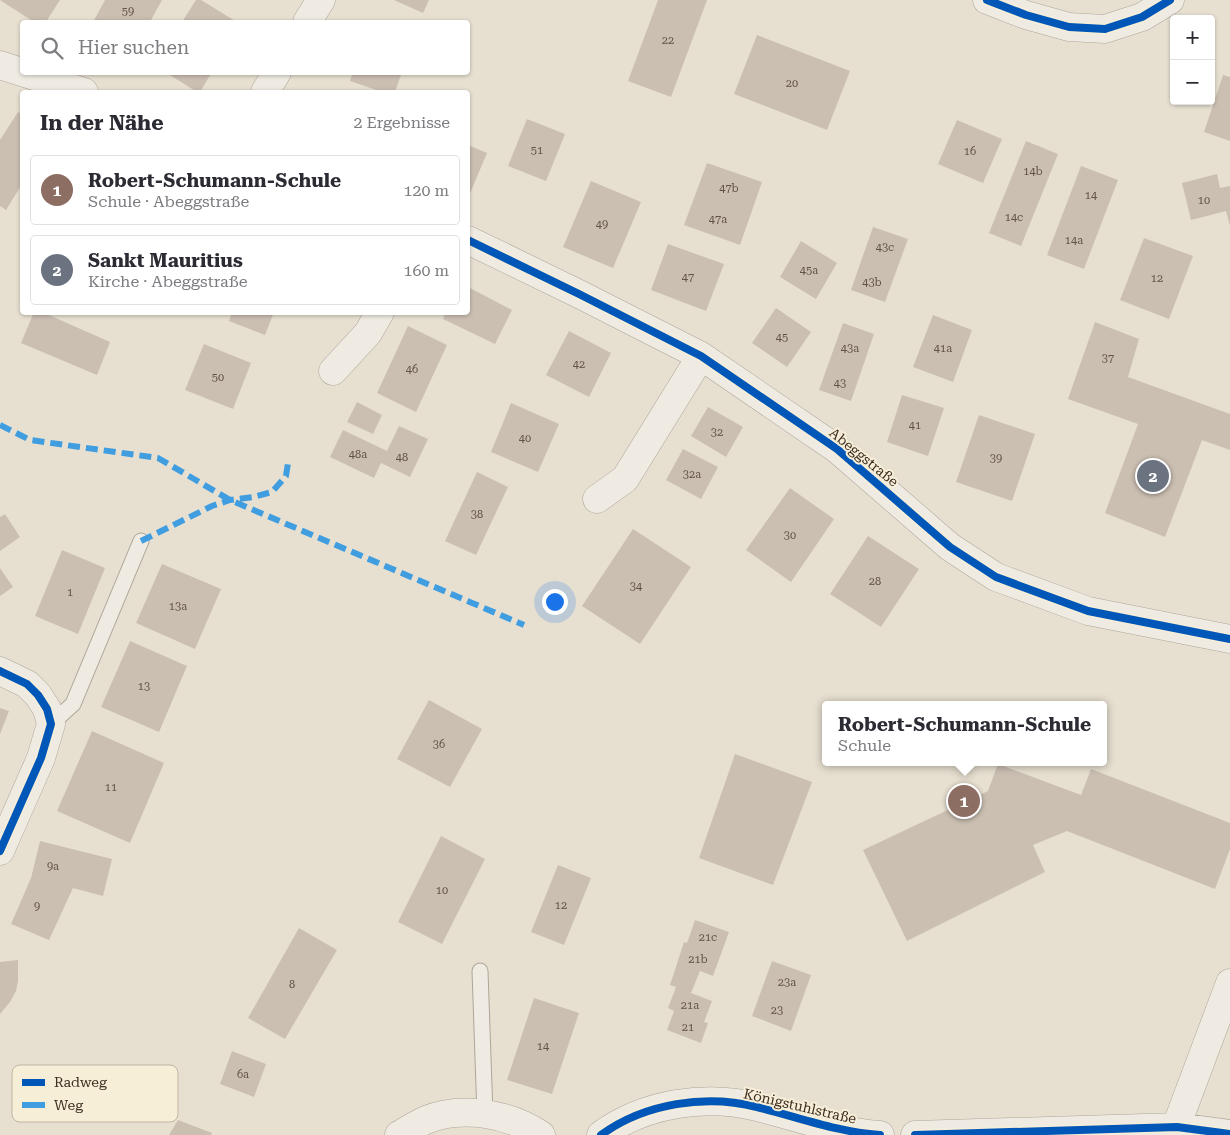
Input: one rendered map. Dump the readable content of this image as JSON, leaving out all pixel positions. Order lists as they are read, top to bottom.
{
  "streets": {
    "street": ["Abeggstraße", "Königstuhlstraße"]
  },
  "house_numbers": [
    "59",
    "22",
    "20",
    "51",
    "16",
    "14b",
    "47b",
    "14",
    "10",
    "14c",
    "47a",
    "49",
    "14a",
    "43c",
    "45a",
    "47",
    "12",
    "43b",
    "45",
    "43a",
    "41a",
    "37",
    "42",
    "46",
    "50",
    "43",
    "41",
    "32",
    "40",
    "48a",
    "48",
    "39",
    "32a",
    "38",
    "30",
    "28",
    "34",
    "1",
    "13a",
    "13",
    "36",
    "11",
    "9a",
    "10",
    "12",
    "9",
    "21c",
    "21b",
    "23a",
    "8",
    "21a",
    "23",
    "21",
    "14",
    "6a"
  ],
  "legend": ["Radweg", "Weg"],
  "page": {
    "map_buttons": ["+", "−"],
    "search": "Hier suchen",
    "heading": ["In der Nähe", "2 Ergebnisse"],
    "list": [
      {
        "mark": "1",
        "name": "Robert-Schumann-Schule",
        "note": "Schule · Abeggstraße",
        "value": "120 m"
      },
      {
        "mark": "2",
        "name": "Sankt Mauritius",
        "note": "Kirche · Abeggstraße",
        "value": "160 m"
      }
    ],
    "pins": ["2", "1"],
    "popup": ["Robert-Schumann-Schule", "Schule"]
  }
}
